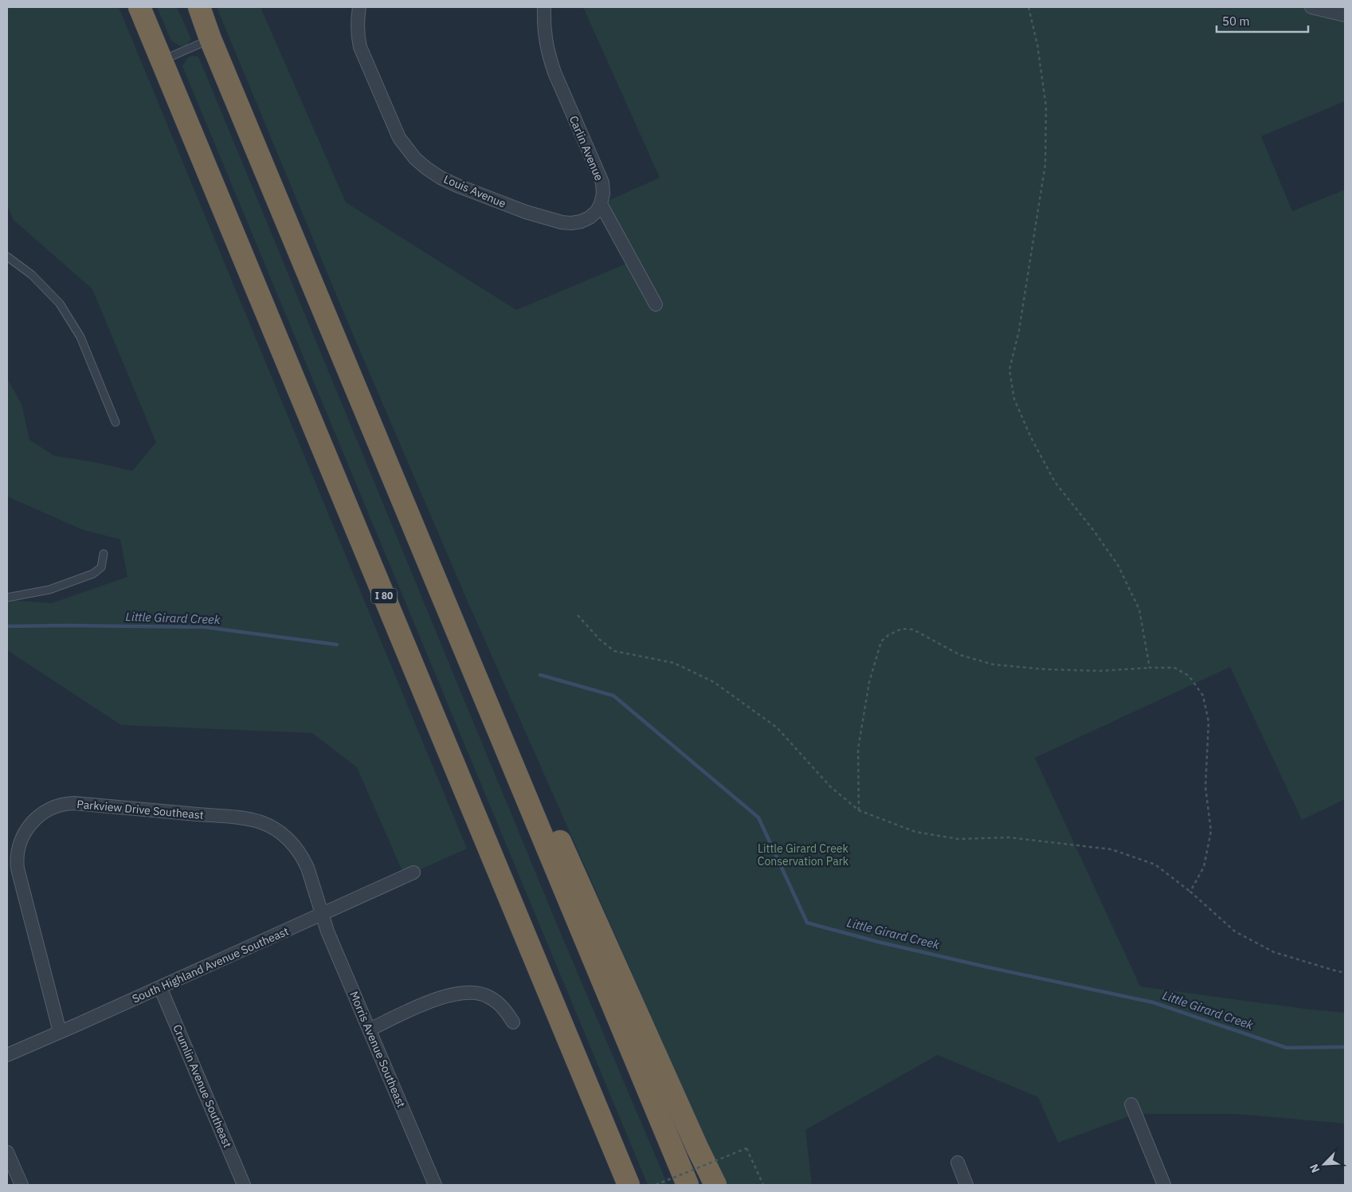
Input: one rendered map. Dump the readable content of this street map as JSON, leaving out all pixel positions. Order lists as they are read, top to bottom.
{
  "streets": {
    "highway": ["I 80"],
    "street": [
      "Carlin Avenue",
      "Louis Avenue",
      "Parkview Drive Southeast",
      "South Highland Avenue Southeast",
      "Morris Avenue Southeast",
      "Crumlin Avenue Southeast"
    ]
  },
  "crossings": [
    ["Carlin Avenue", "Louis Avenue"],
    ["Parkview Drive Southeast", "South Highland Avenue Southeast"],
    ["Parkview Drive Southeast", "Morris Avenue Southeast"],
    ["South Highland Avenue Southeast", "Morris Avenue Southeast"],
    ["South Highland Avenue Southeast", "Crumlin Avenue Southeast"]
  ],
  "water": ["Little Girard Creek"],
  "parks": ["Little Girard Creek Conservation Park"],
  "scale_bar": "50 m",
  "north": "bottom left"
}
